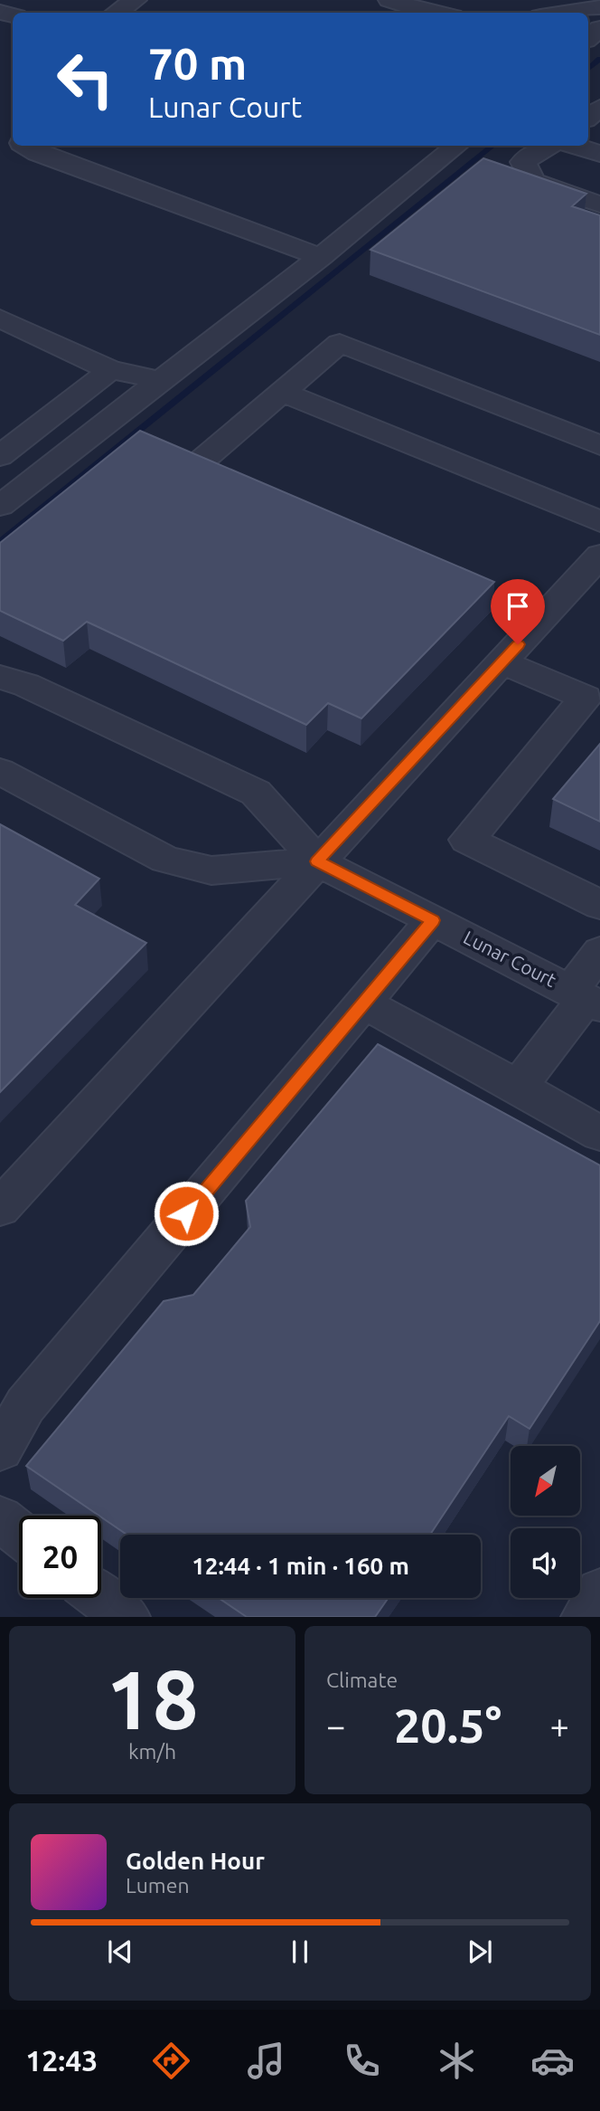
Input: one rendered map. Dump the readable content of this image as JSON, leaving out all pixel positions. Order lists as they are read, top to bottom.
{
  "streets": {
    "street": ["Lunar Court"]
  },
  "north": "bottom left",
  "page": {
    "turn": ["70 m", "Lunar Court"],
    "limit": "20",
    "trip": "12:44 · 1 min · 160 m",
    "tile": [
      ["18", "km/h"],
      "Climate"
    ],
    "heat": ["−", "20.5°", "+"],
    "song": ["Golden Hour", "Lumen"],
    "tabs": "12:43"
  }
}
